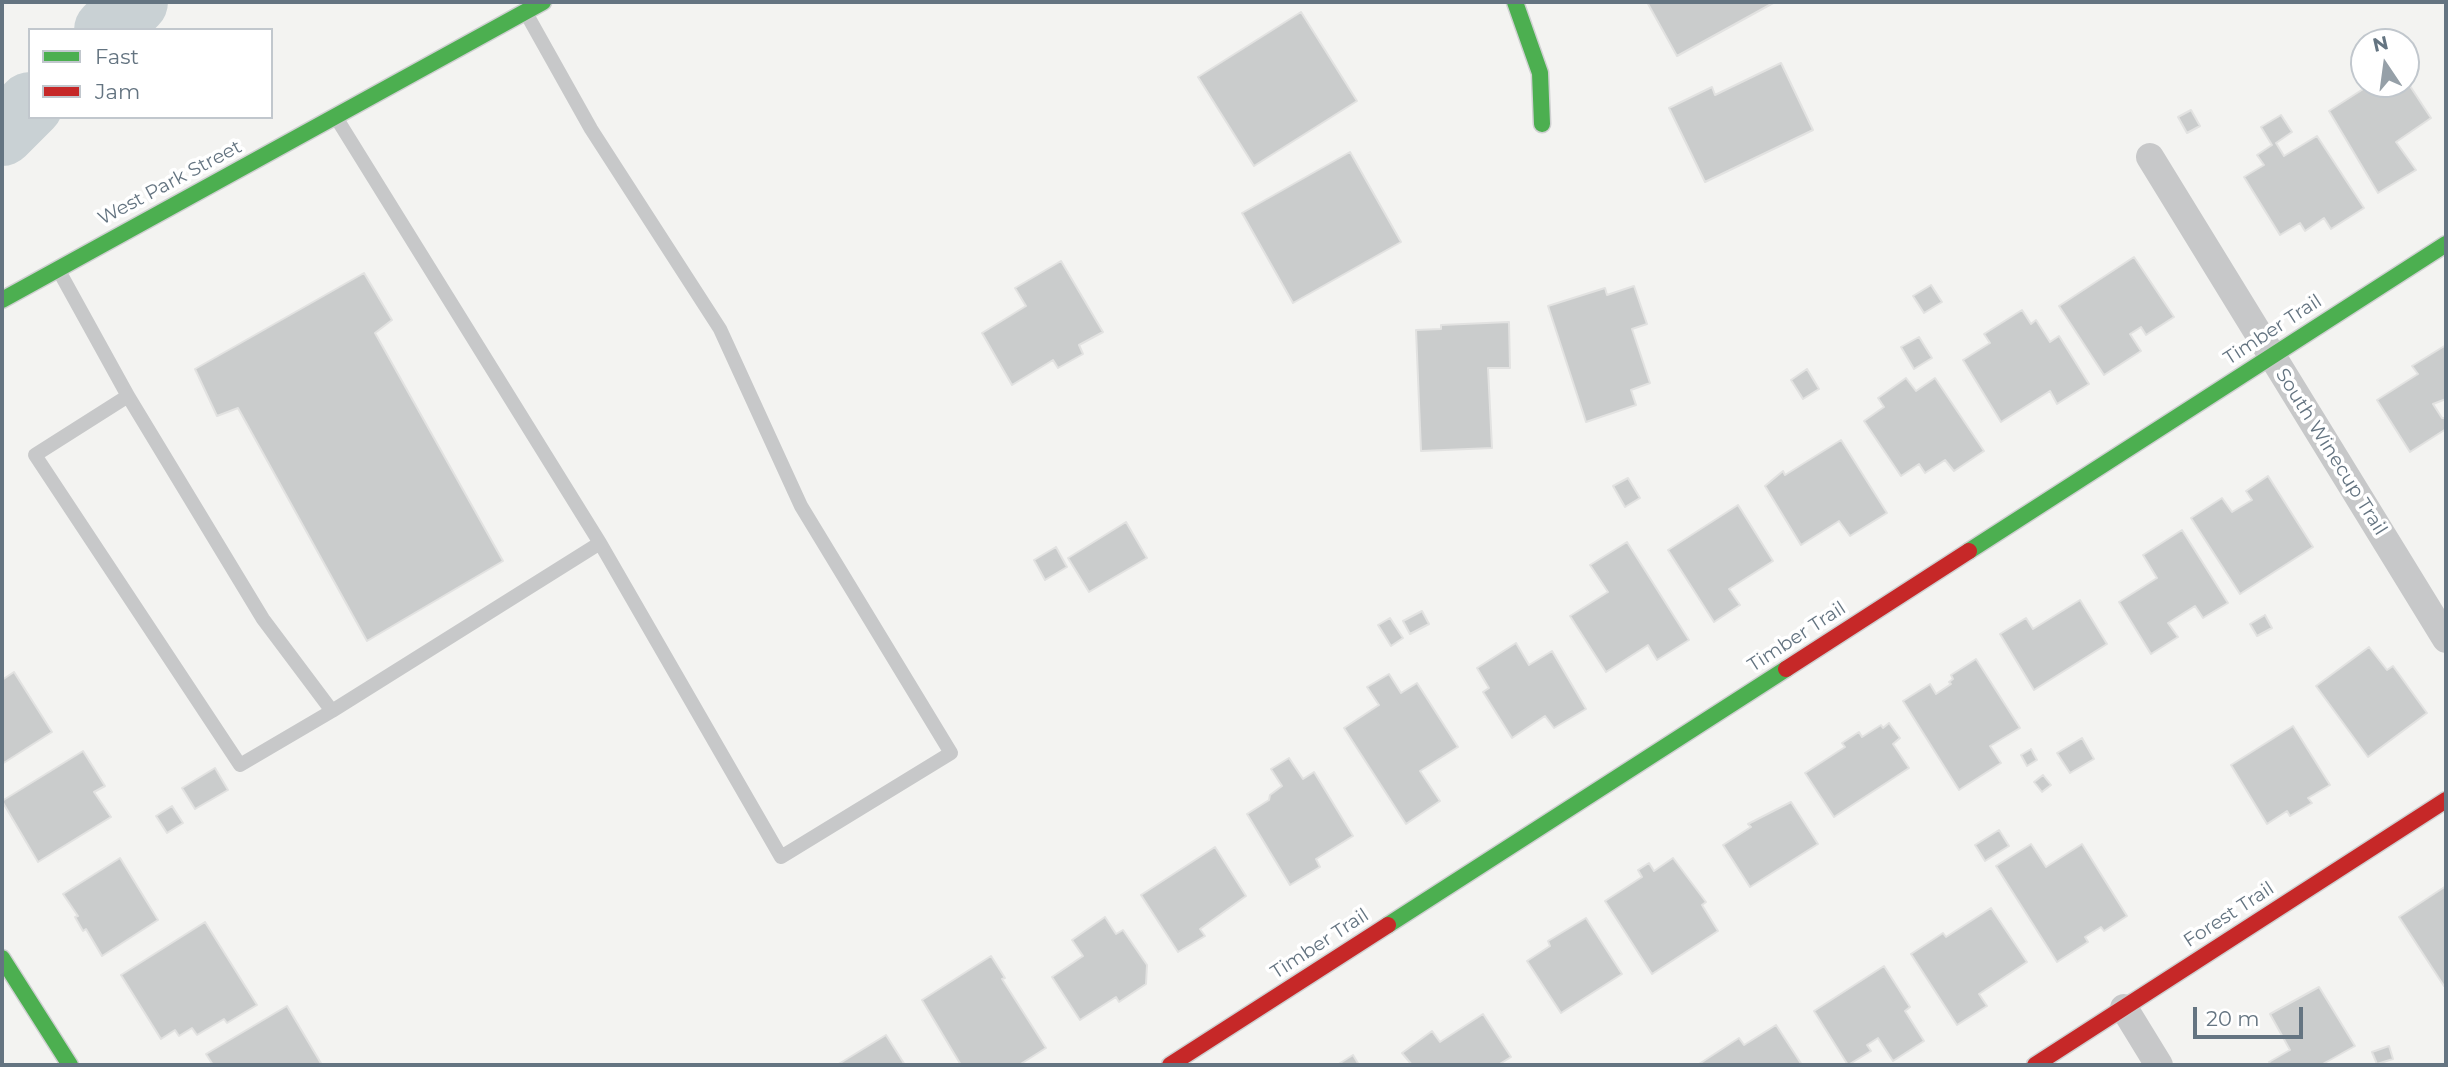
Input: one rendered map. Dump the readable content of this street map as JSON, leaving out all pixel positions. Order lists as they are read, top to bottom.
{
  "streets": {
    "street": [
      "West Park Street",
      "Timber Trail",
      "South Winecup Trail",
      "Forest Trail"
    ]
  },
  "crossings": [
    ["Timber Trail", "South Winecup Trail"]
  ],
  "legend": ["Fast", "Jam"],
  "scale_bar": "20 m",
  "north": "top"
}
